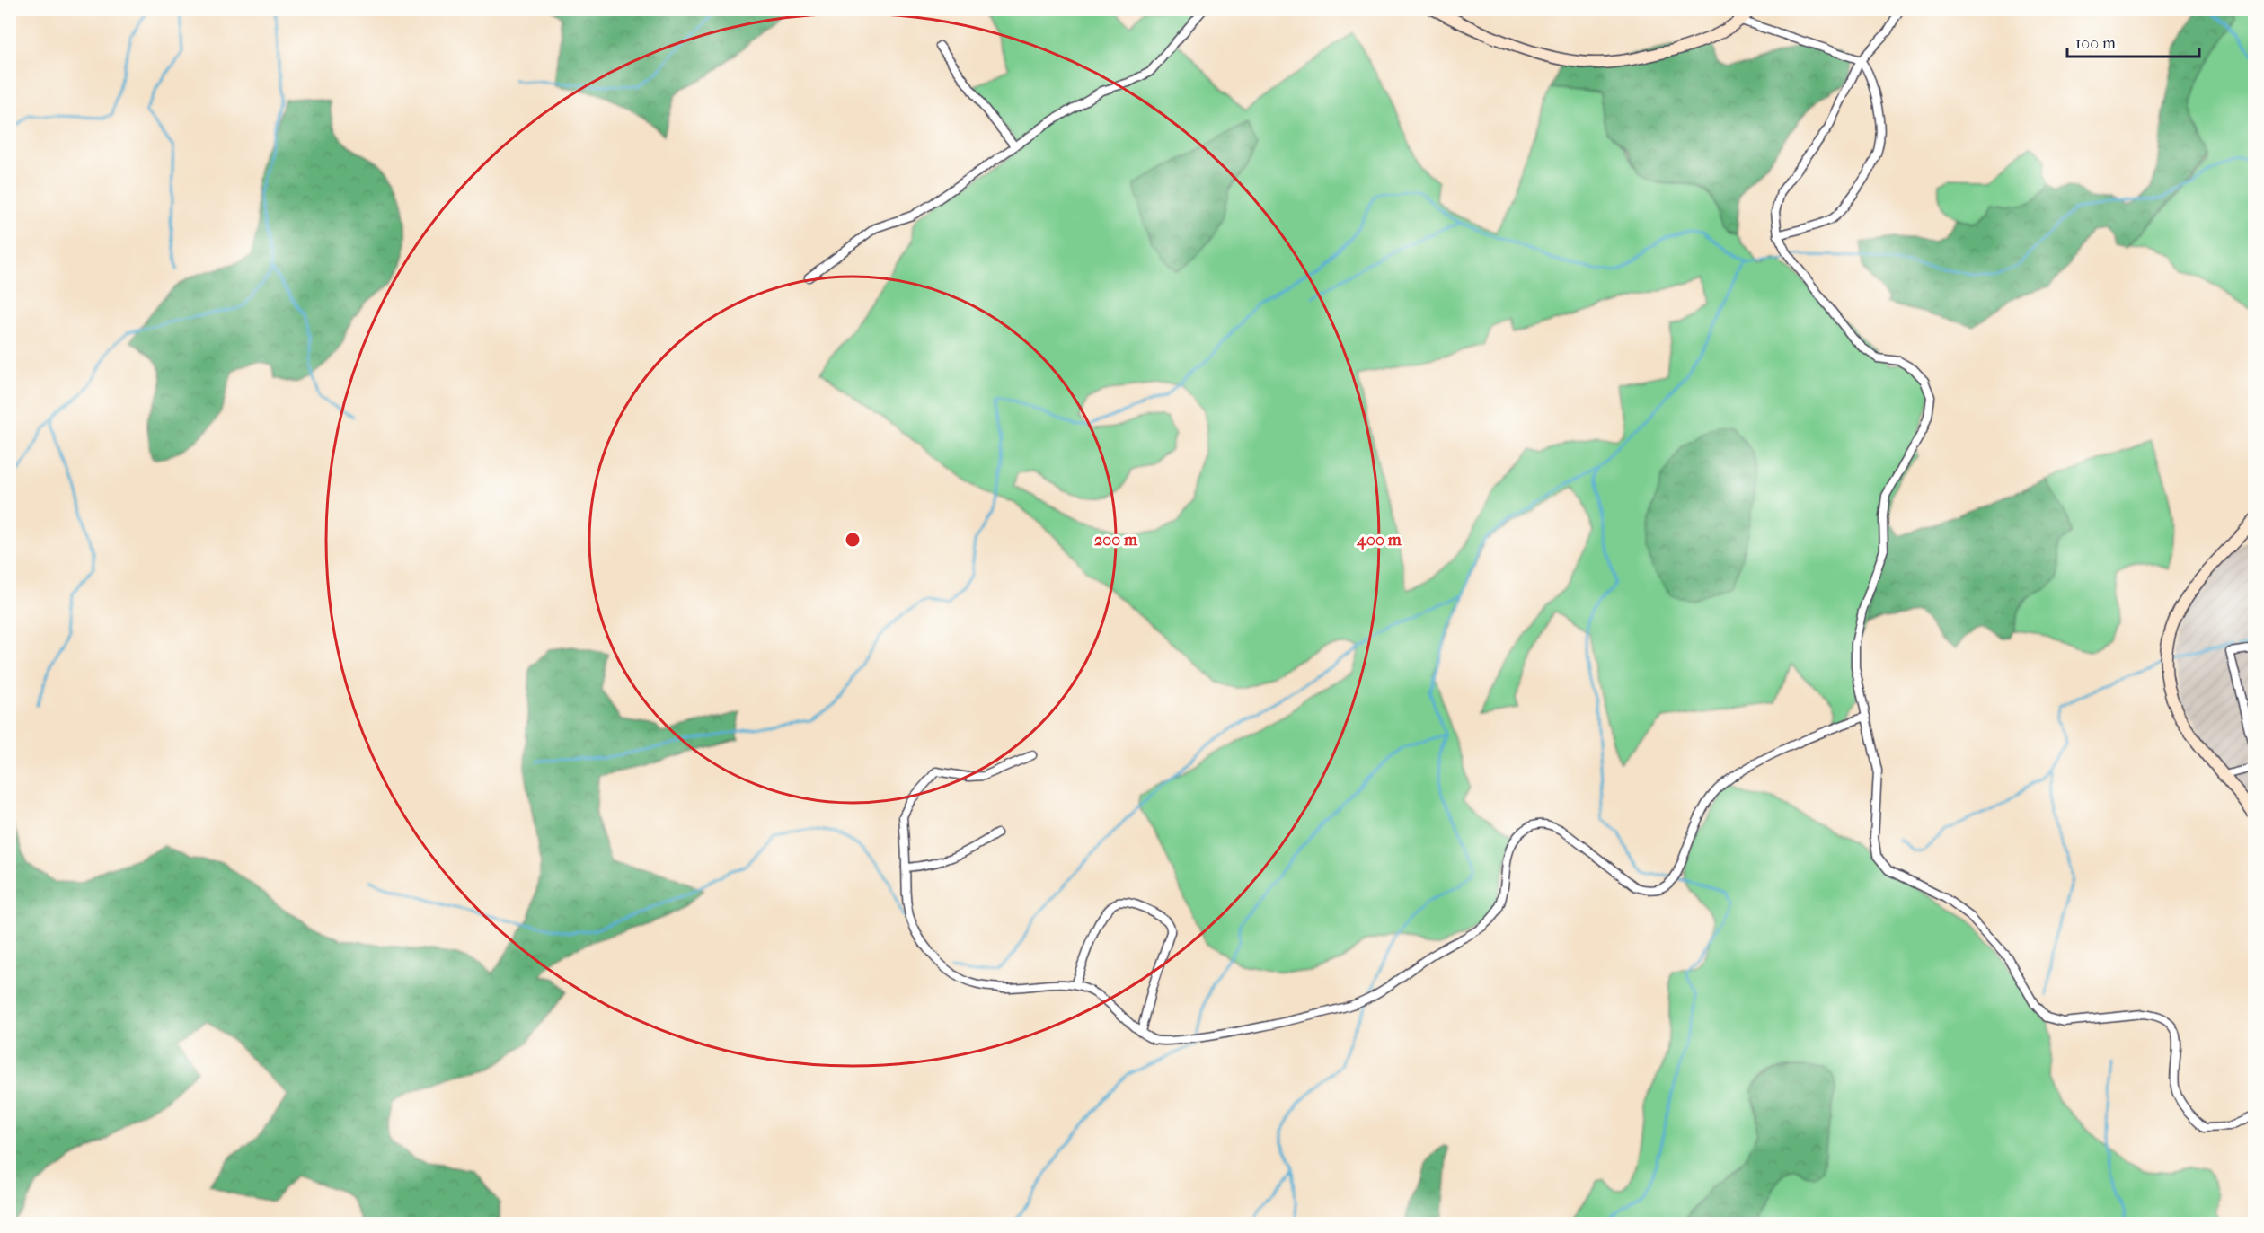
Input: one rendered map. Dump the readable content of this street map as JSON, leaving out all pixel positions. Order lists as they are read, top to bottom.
{
  "scale_bar": "100 m",
  "rings": ["200 m", "400 m"]
}
